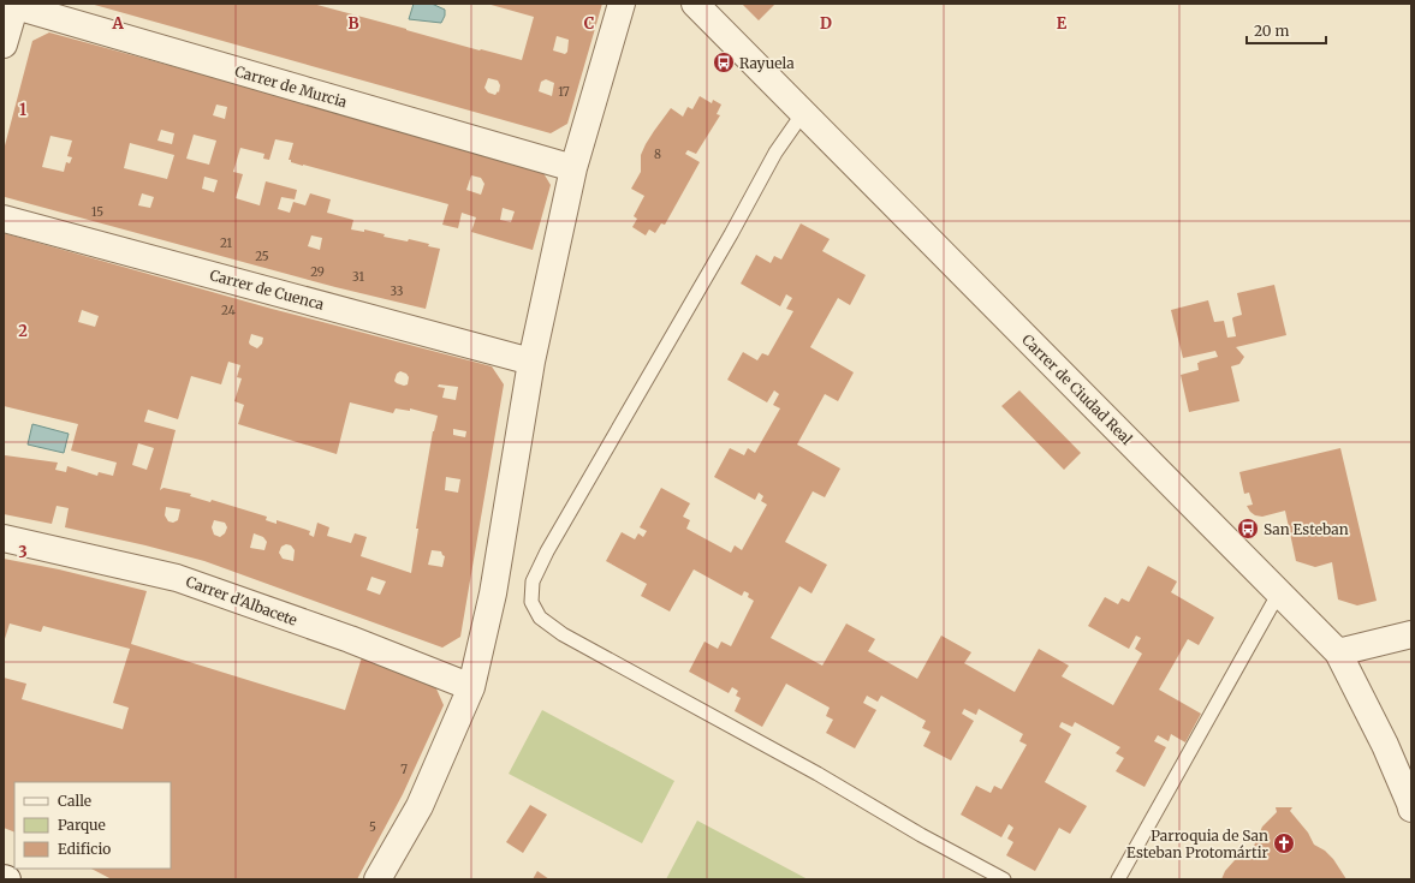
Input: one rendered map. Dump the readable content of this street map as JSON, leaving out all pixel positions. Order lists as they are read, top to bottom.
{
  "streets": {
    "street": [
      "Carrer de Murcia",
      "Carrer de Cuenca",
      "Carrer de Ciudad Real",
      "Carrer d'Albacete"
    ]
  },
  "places": {
    "bus stop": ["Rayuela", "San Esteban"],
    "church": ["Parroquia de San Esteban Protomártir"]
  },
  "house_numbers": [
    "17",
    "8",
    "15",
    "21",
    "25",
    "29",
    "31",
    "33",
    "24",
    "7",
    "5"
  ],
  "legend": ["Calle", "Parque", "Edificio"],
  "scale_bar": "20 m",
  "grid": {
    "columns": [
      "A",
      "B",
      "C",
      "D",
      "E"
    ],
    "rows": ["1", "2", "3"]
  }
}
